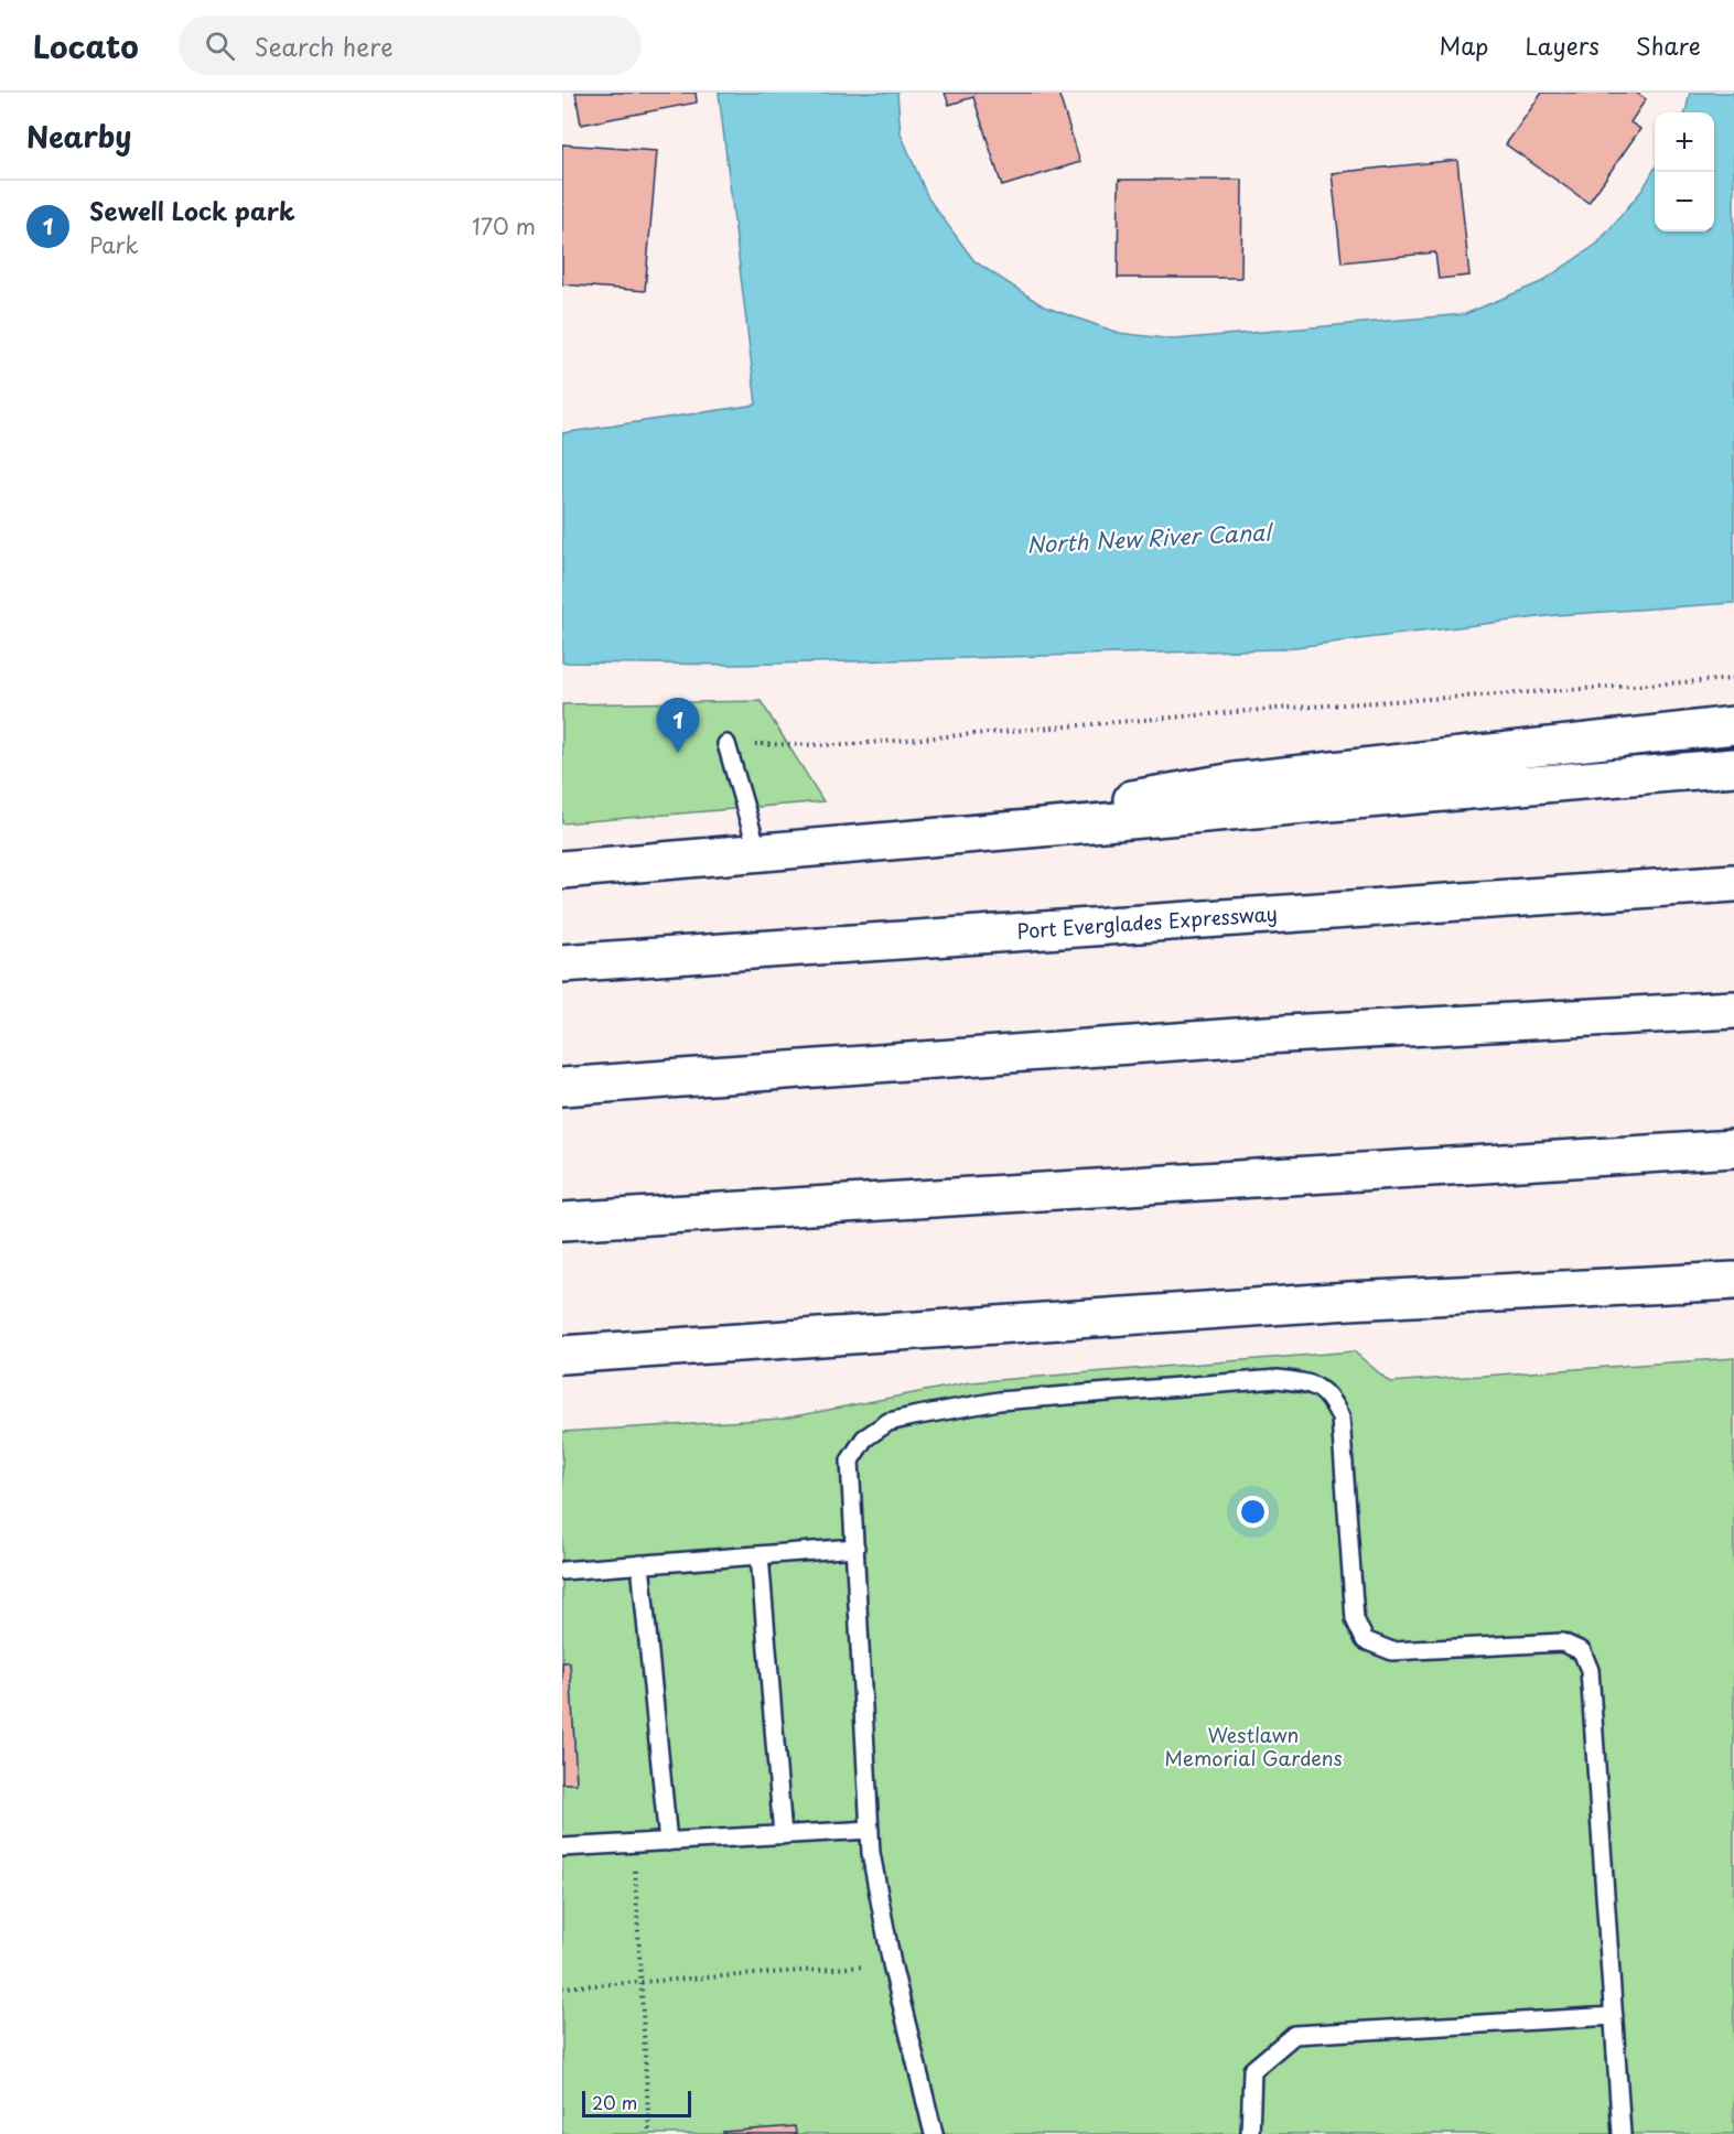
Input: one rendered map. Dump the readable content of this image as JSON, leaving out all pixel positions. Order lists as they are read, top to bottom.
{
  "streets": {
    "main road": ["Port Everglades Expressway"]
  },
  "water": ["North New River Canal"],
  "parks": ["Westlawn Memorial Gardens"],
  "scale_bar": "20 m",
  "page": {
    "header": "Locato",
    "search": "Search here",
    "nav": ["Map", "Layers", "Share"],
    "heading": "Nearby",
    "map_buttons": ["+", "−"],
    "list": [
      {
        "mark": "1",
        "name": "Sewell Lock park",
        "note": "Park",
        "value": "170 m"
      }
    ],
    "pins": "1",
    "scale": "20 m"
  }
}
